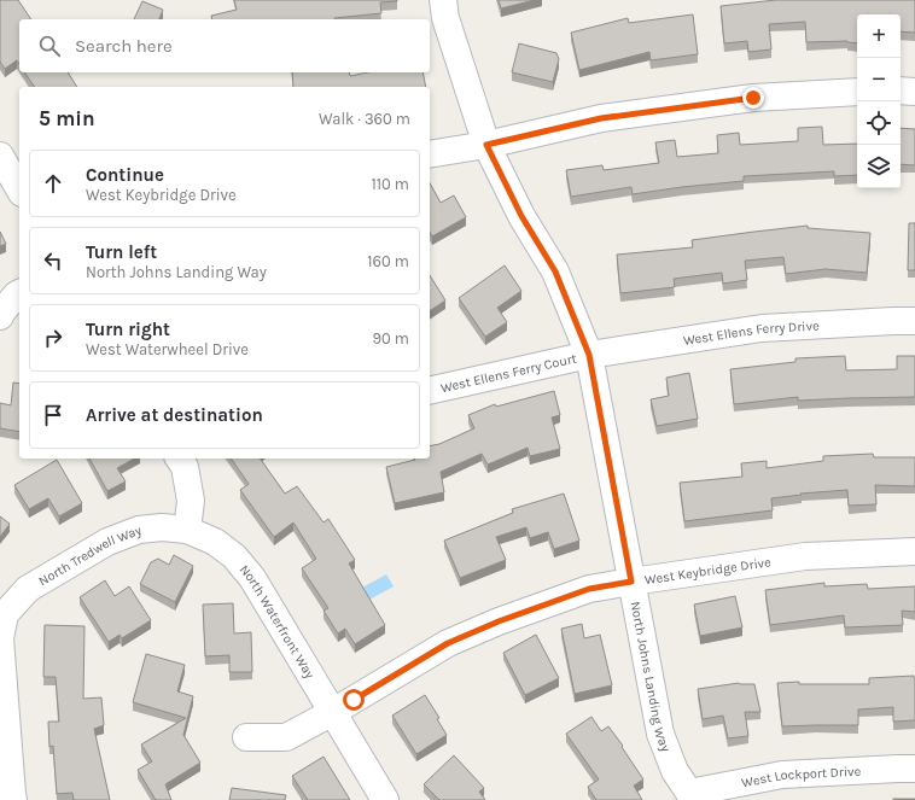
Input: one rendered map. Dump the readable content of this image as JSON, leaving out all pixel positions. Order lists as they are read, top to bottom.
{
  "streets": {
    "street": [
      "West Ellens Ferry Drive",
      "West Ellens Ferry Court",
      "North Tredwell Way",
      "West Keybridge Drive",
      "North Waterfront Way",
      "North Johns Landing Way",
      "West Lockport Drive"
    ]
  },
  "crossings": [
    ["West Ellens Ferry Drive", "West Ellens Ferry Court"],
    ["West Ellens Ferry Drive", "North Johns Landing Way"],
    ["West Ellens Ferry Court", "North Johns Landing Way"],
    ["North Tredwell Way", "North Waterfront Way"],
    ["West Keybridge Drive", "North Waterfront Way"],
    ["West Keybridge Drive", "North Johns Landing Way"],
    ["North Johns Landing Way", "West Lockport Drive"]
  ],
  "page": {
    "map_buttons": ["+", "−"],
    "search": "Search here",
    "heading": ["5 min", "Walk · 360 m"],
    "list": [
      ["Continue", "West Keybridge Drive", "110 m"],
      ["Turn left", "North Johns Landing Way", "160 m"],
      ["Turn right", "West Waterwheel Drive", "90 m"],
      "Arrive at destination"
    ]
  }
}
